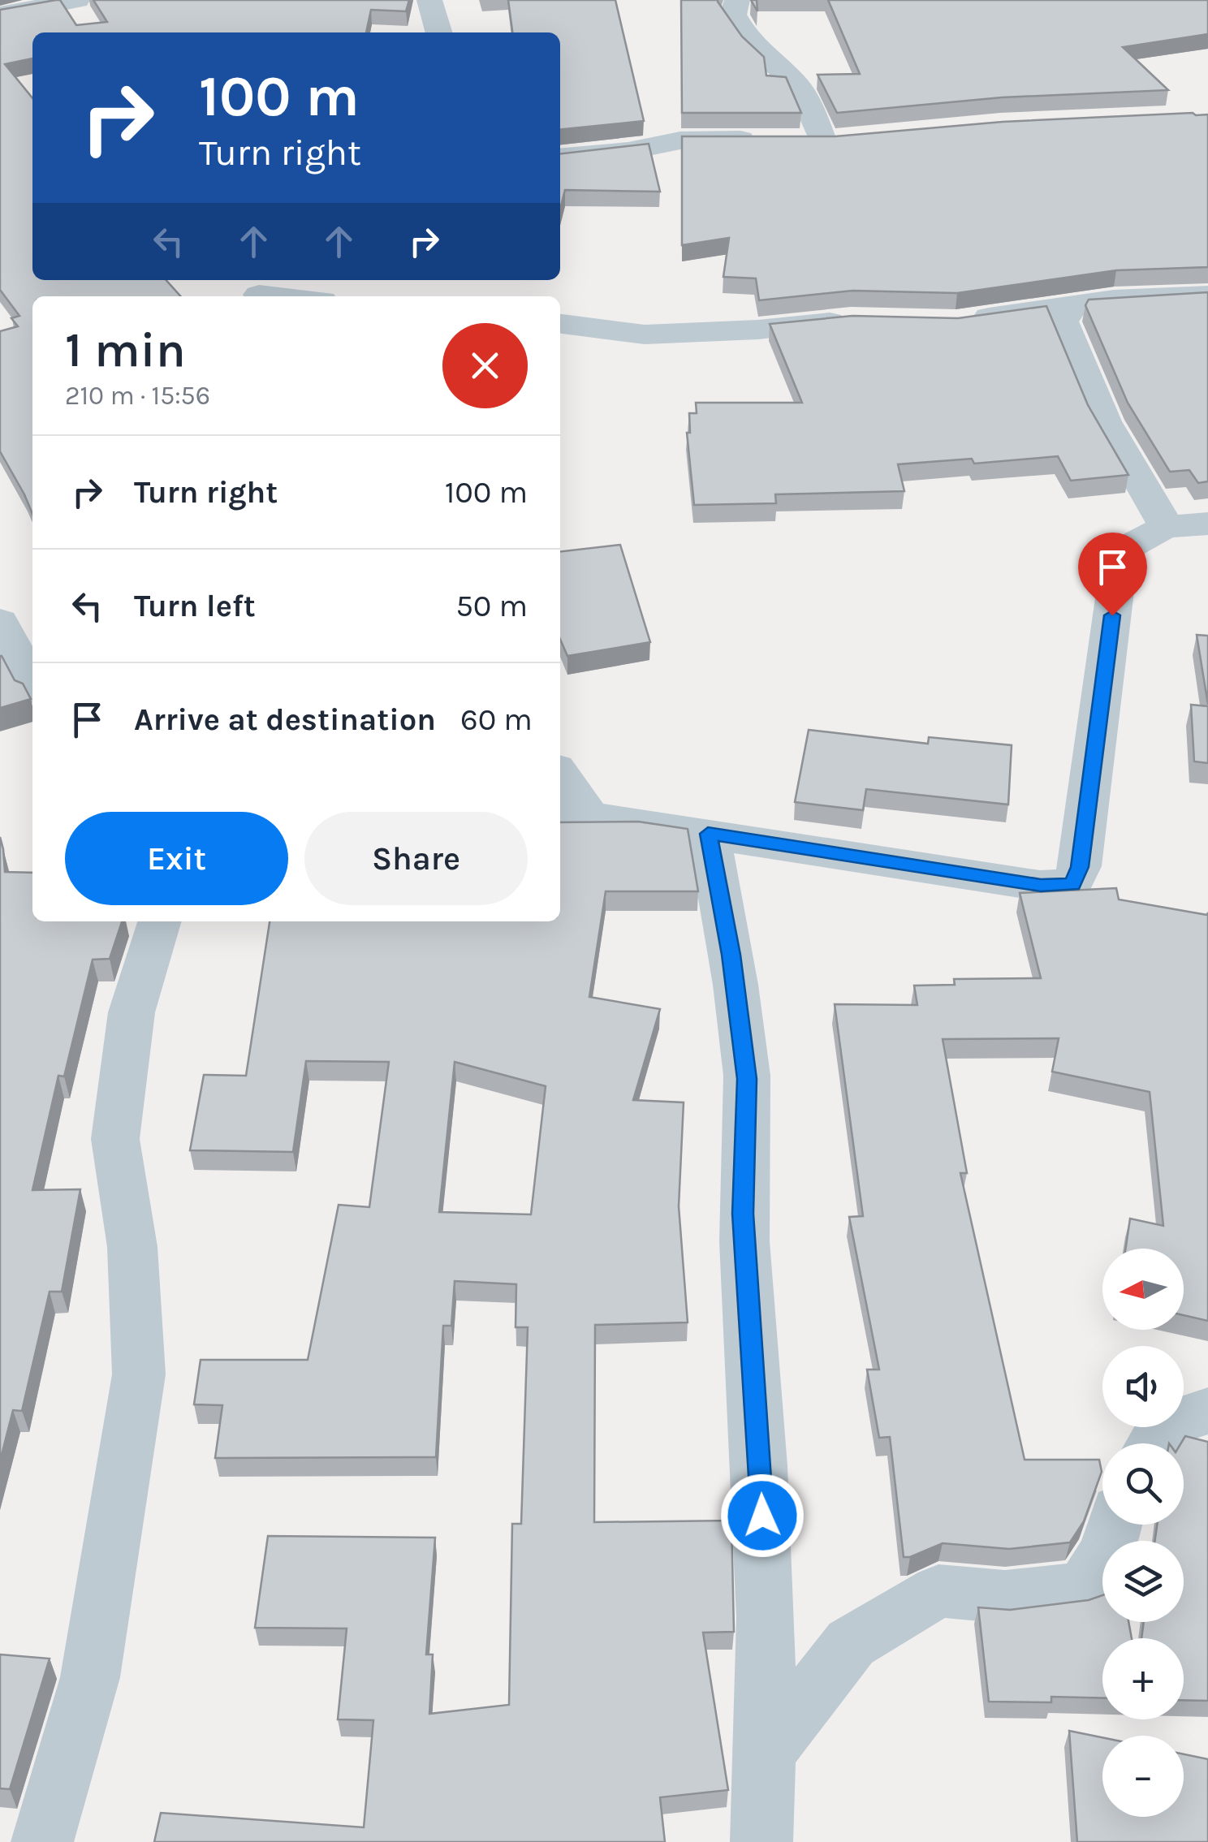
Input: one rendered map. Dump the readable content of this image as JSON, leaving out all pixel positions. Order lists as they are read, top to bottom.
{
  "north": "left",
  "page": {
    "turn": ["100 m", "Turn right"],
    "heading": ["1 min", "210 m · 15:56"],
    "list": [
      {
        "name": "Turn right",
        "value": "100 m"
      },
      {
        "name": "Turn left",
        "value": "50 m"
      },
      {
        "name": "Arrive at destination",
        "value": "60 m"
      }
    ],
    "buttons": ["Exit", "Share"],
    "map_buttons": ["+", "−"]
  }
}
